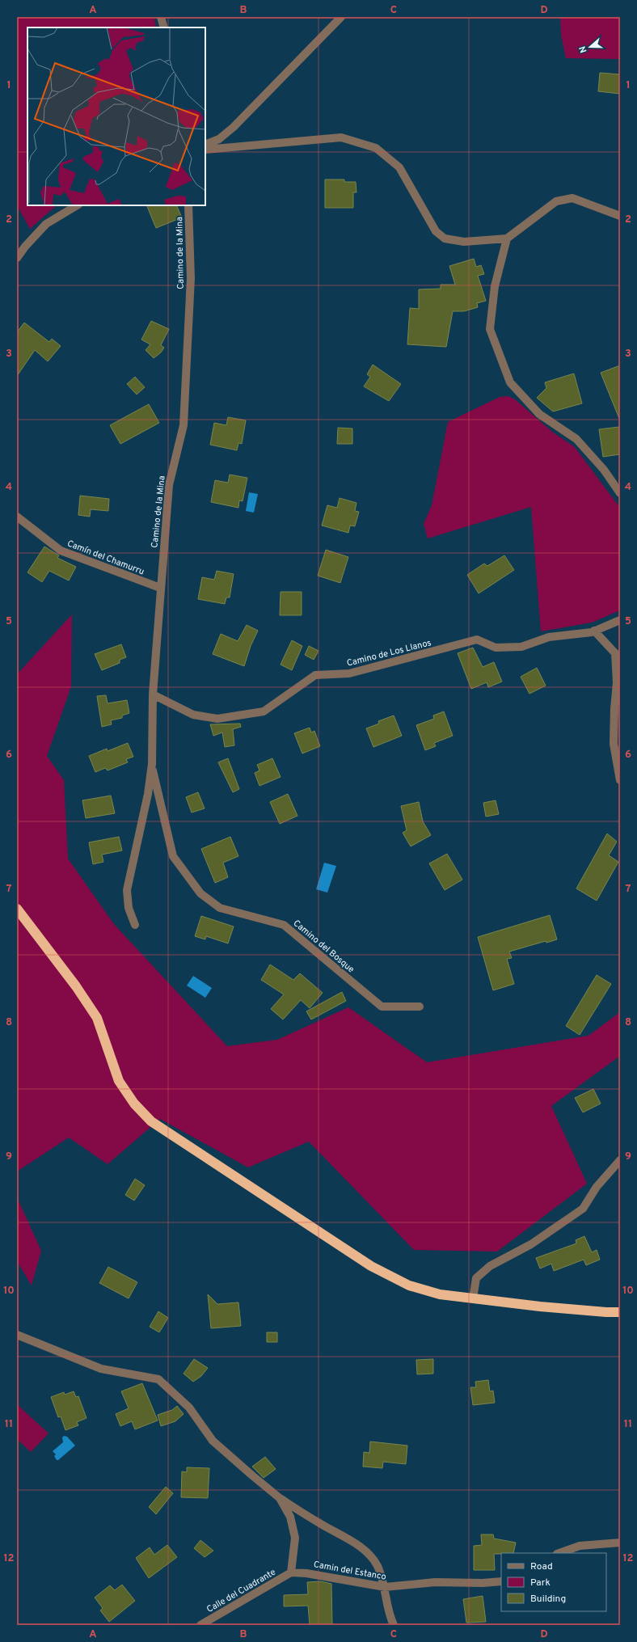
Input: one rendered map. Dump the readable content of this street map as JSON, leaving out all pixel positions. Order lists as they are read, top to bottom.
{
  "streets": {
    "street": [
      "Camino de la Mina",
      "Camín del Chamurru",
      "Camino de Los Llanos",
      "Camino del Bosque",
      "Camin del Estanco",
      "Calle del Cuadrante"
    ]
  },
  "crossings": [
    ["Camino de la Mina", "Camín del Chamurru"],
    ["Camino de la Mina", "Camino de Los Llanos"],
    ["Camino de la Mina", "Camino del Bosque"],
    ["Camin del Estanco", "Calle del Cuadrante"]
  ],
  "legend": ["Road", "Park", "Building"],
  "north": "left",
  "grid": {
    "columns": [
      "A",
      "B",
      "C",
      "D"
    ],
    "rows": [
      "1",
      "2",
      "3",
      "4",
      "5",
      "6",
      "7",
      "8",
      "9",
      "10",
      "11",
      "12"
    ]
  }
}
